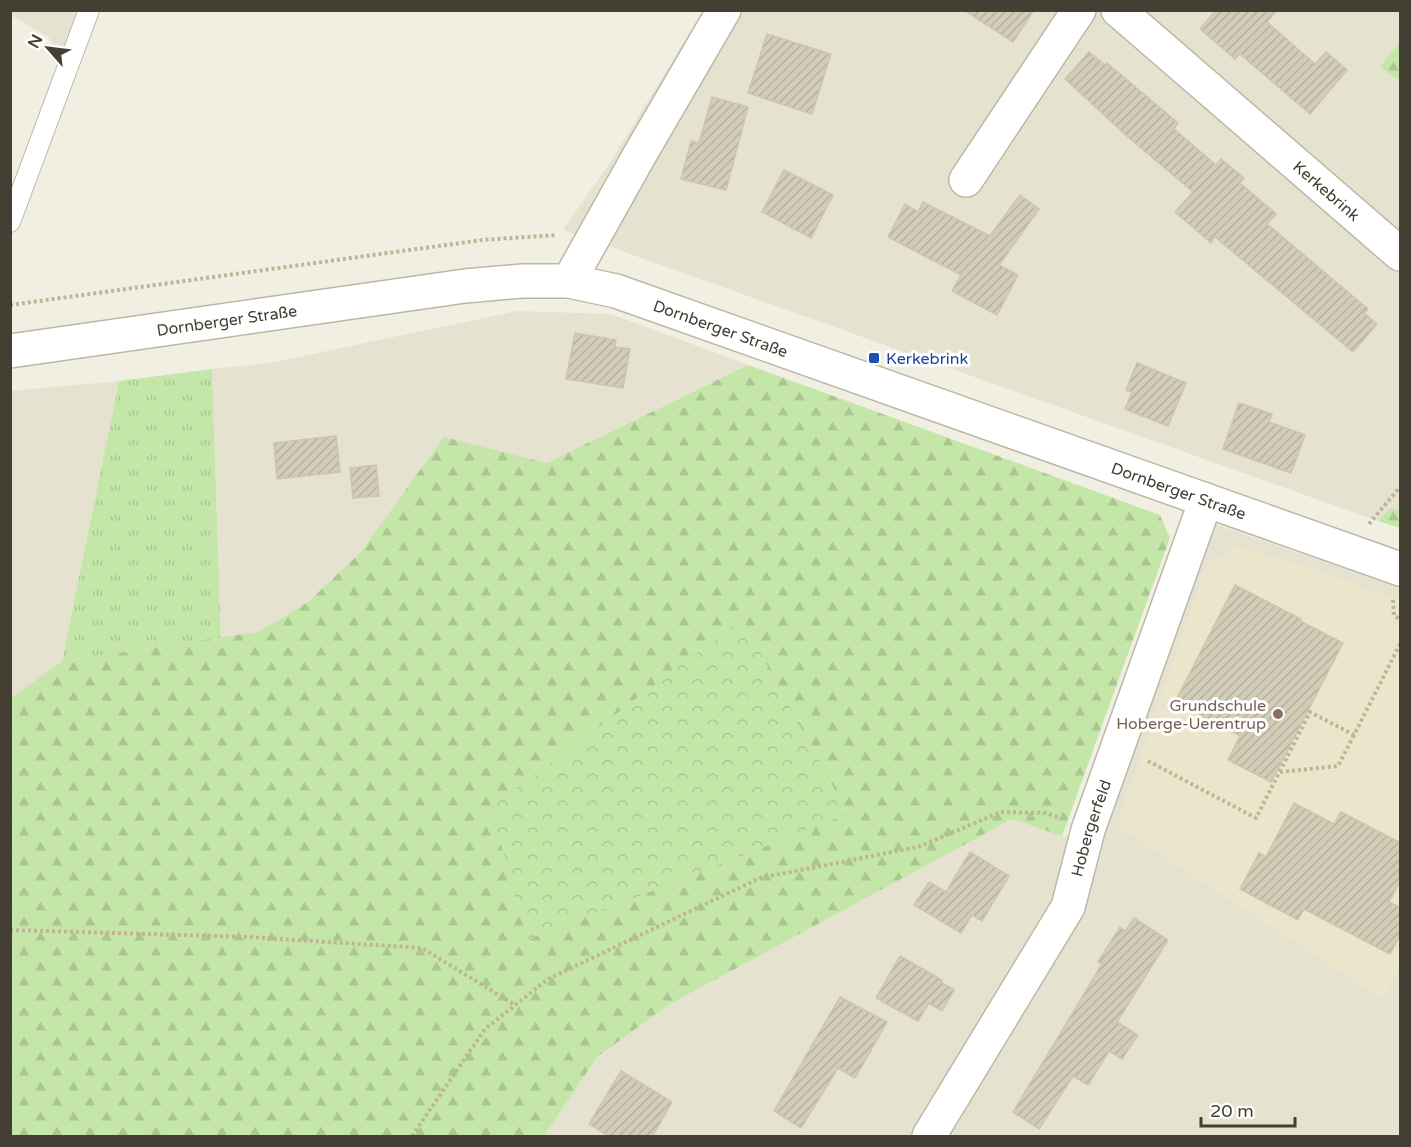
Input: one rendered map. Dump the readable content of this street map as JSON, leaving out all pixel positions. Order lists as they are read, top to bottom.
{
  "streets": {
    "street": ["Kerkebrink", "Dornberger Straße", "Hobergerfeld"]
  },
  "crossings": [
    ["Dornberger Straße", "Hobergerfeld"]
  ],
  "places": {
    "transit": ["Kerkebrink"],
    "other": ["Grundschule Hoberge-Uerentrup"]
  },
  "scale_bar": "20 m",
  "north": "top left"
}
